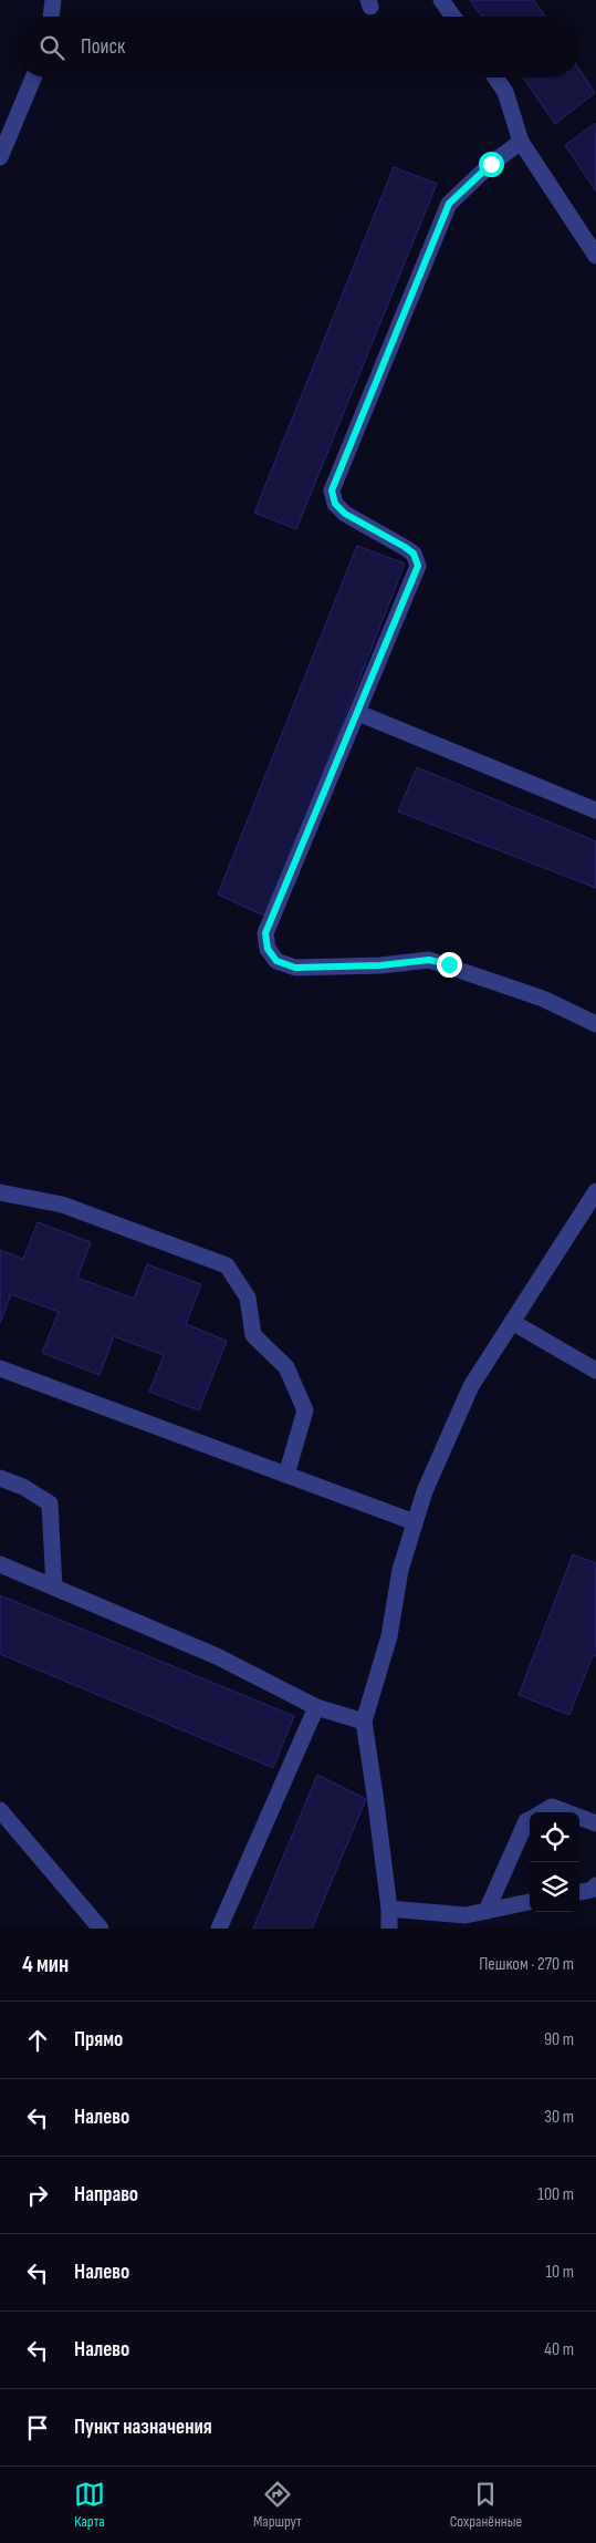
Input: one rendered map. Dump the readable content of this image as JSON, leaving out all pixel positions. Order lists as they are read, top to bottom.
{
  "page": {
    "search": "Поиск",
    "heading": ["4 мин", "Пешком · 270 m"],
    "list": [
      ["Прямо", "90 m"],
      ["Налево", "30 m"],
      ["Направо", "100 m"],
      ["Налево", "10 m"],
      ["Налево", "40 m"],
      "Пункт назначения"
    ],
    "nav": ["Карта", "Маршрут", "Сохранённые"]
  }
}
